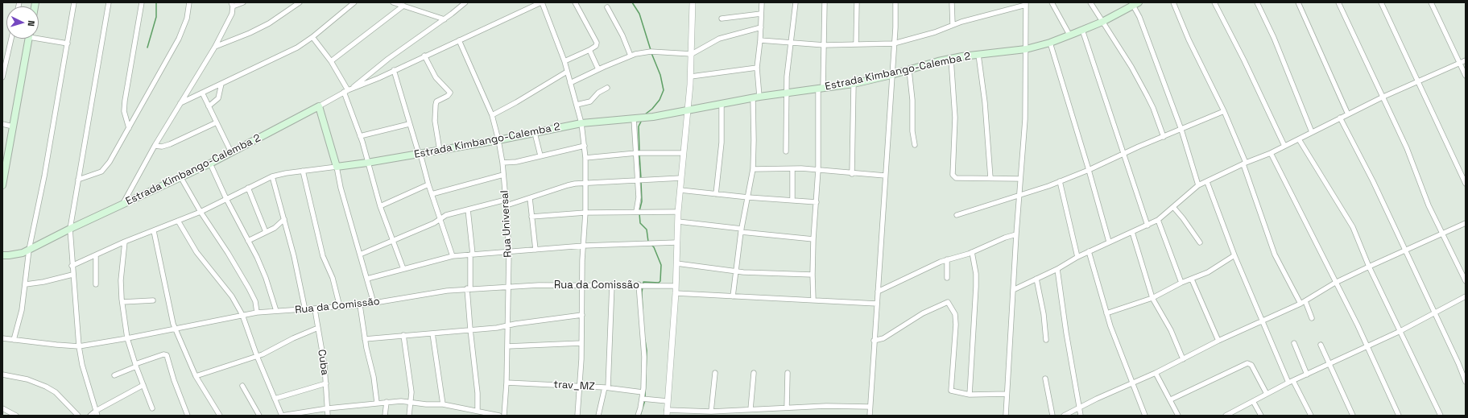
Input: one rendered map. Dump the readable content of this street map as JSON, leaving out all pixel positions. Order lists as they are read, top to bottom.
{
  "streets": {
    "main road": ["Estrada Kimbango-Calemba 2"],
    "street": [
      "Rua Universal",
      "Rua da Comissão",
      "Cuba",
      "trav_MZ"
    ]
  },
  "crossings": [
    ["Estrada Kimbango-Calemba 2", "Rua Universal"],
    ["Rua Universal", "Rua da Comissão"],
    ["Rua Universal", "trav_MZ"],
    ["Rua da Comissão", "Cuba"]
  ],
  "north": "right"
}
